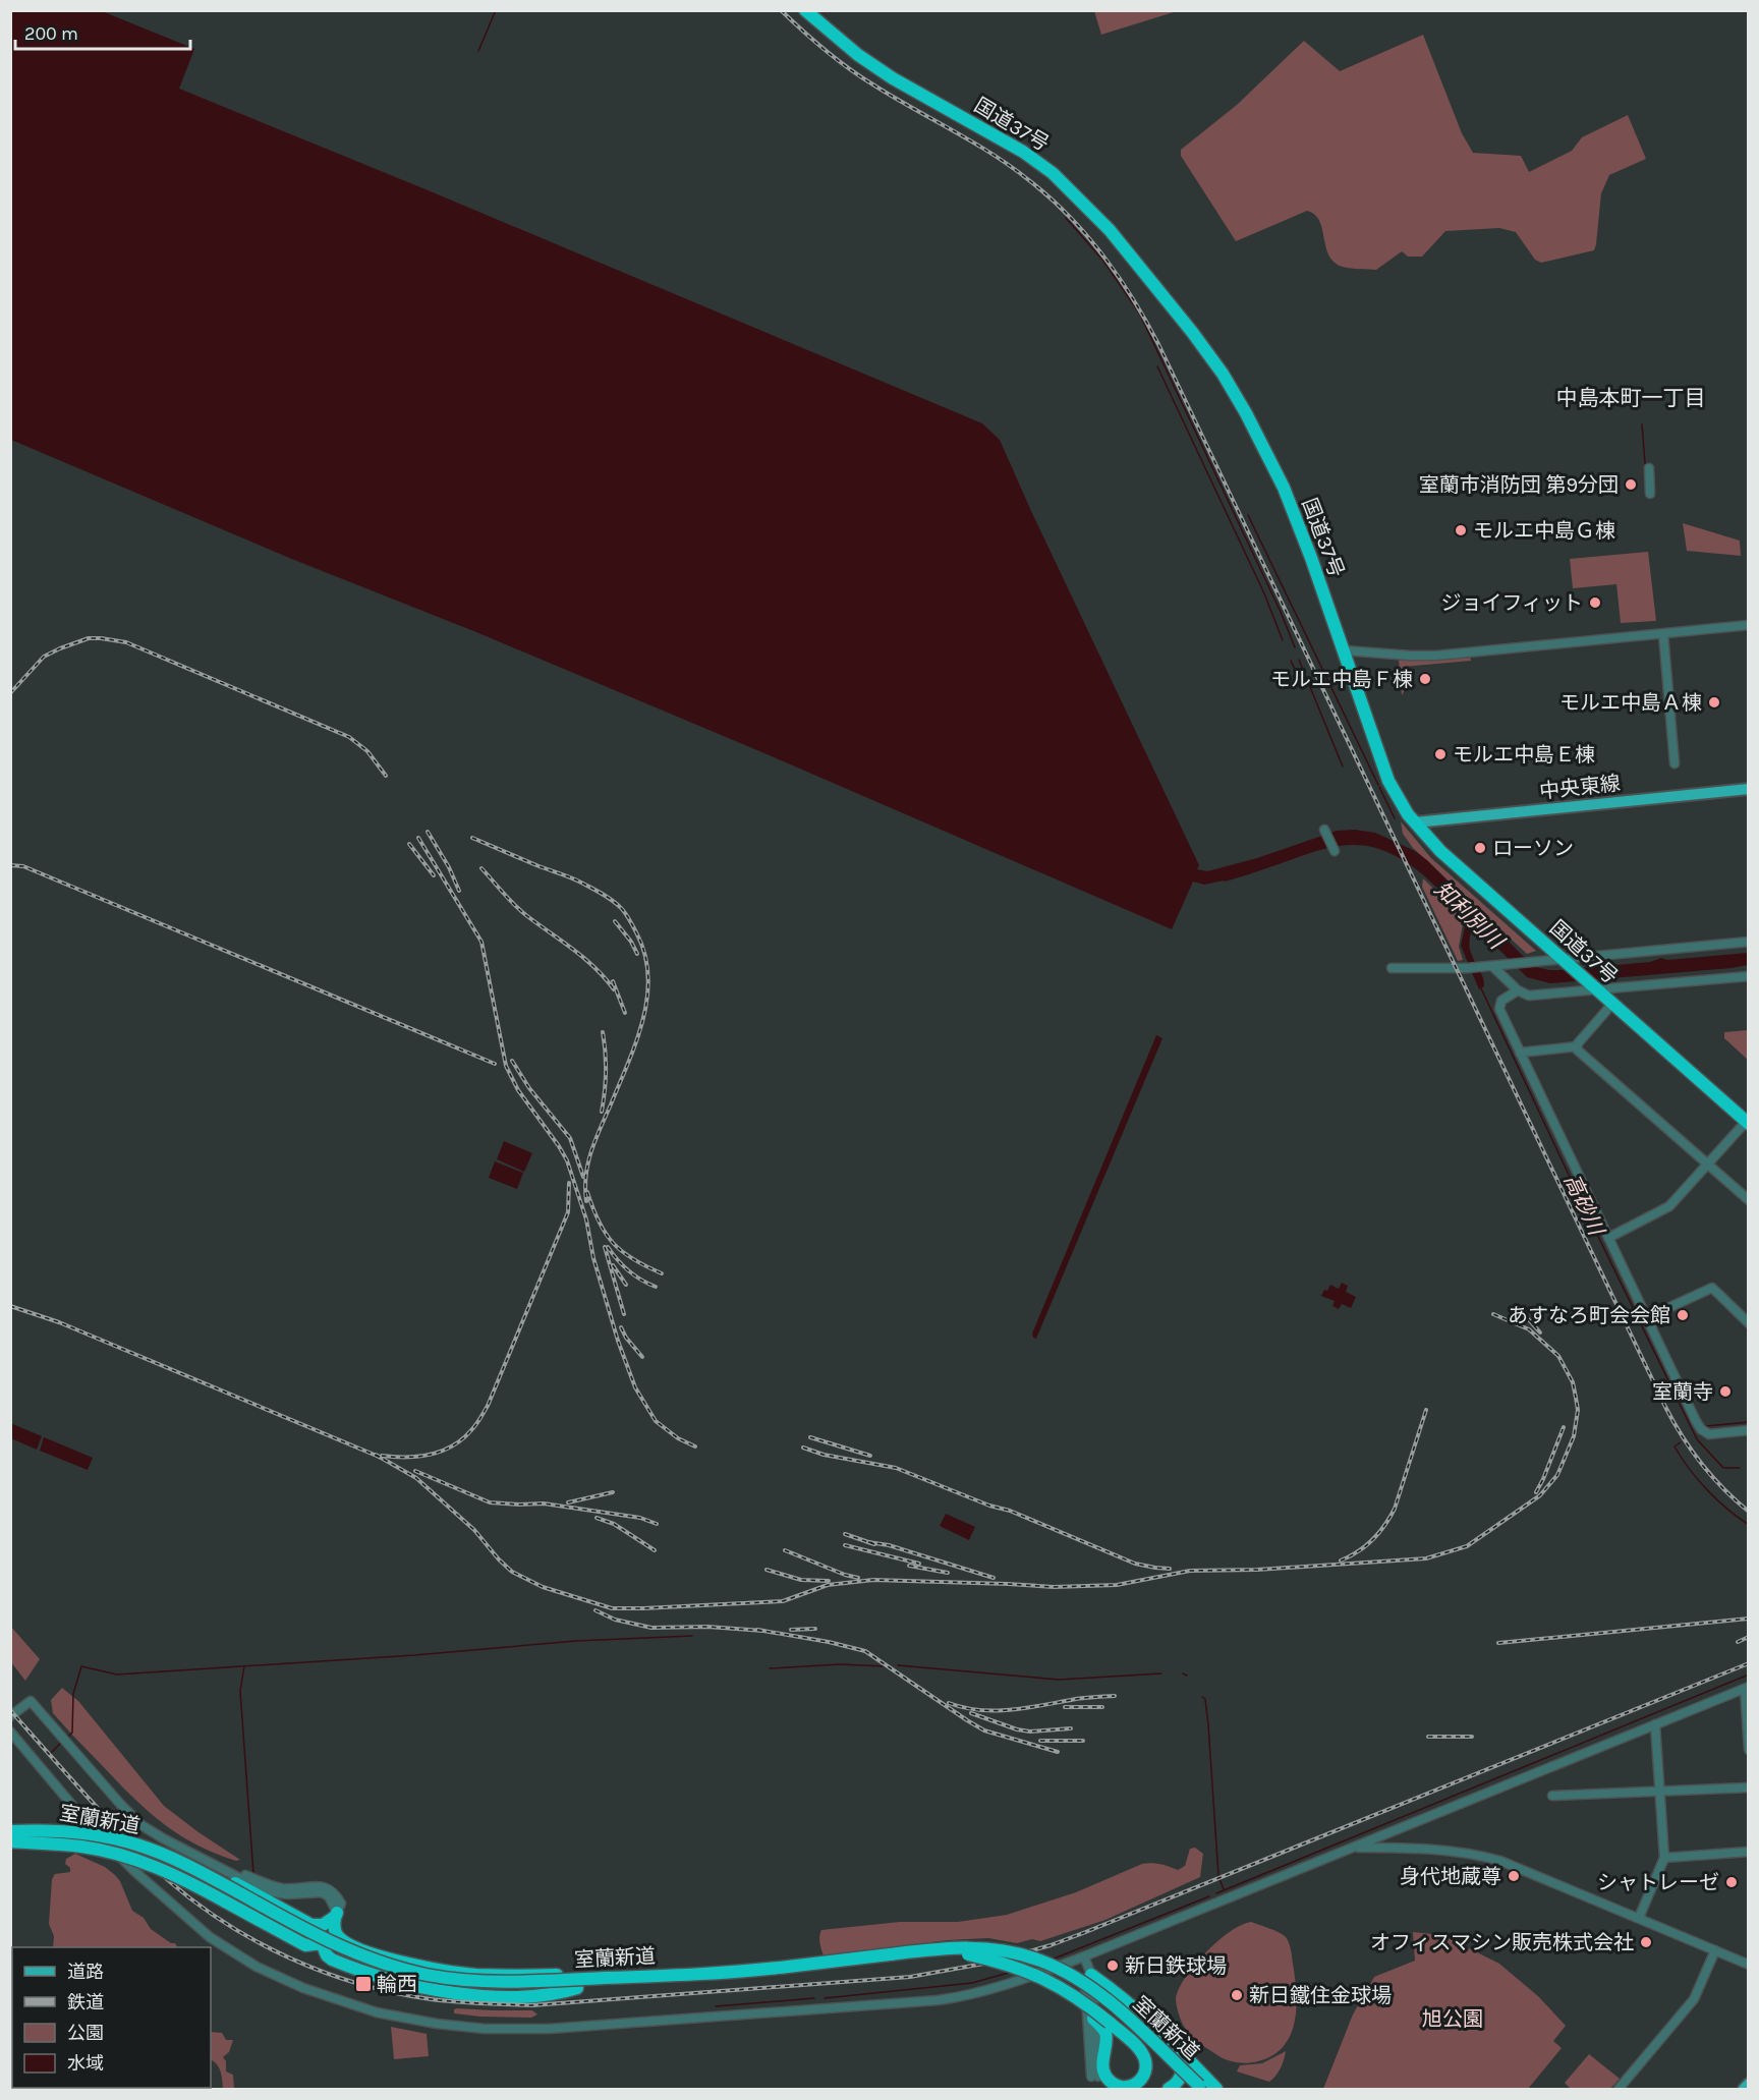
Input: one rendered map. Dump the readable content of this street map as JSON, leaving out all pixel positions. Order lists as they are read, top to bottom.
{
  "streets": {
    "highway": ["国道37号", "室蘭新道"],
    "main road": ["中央東線"]
  },
  "crossings": [
    ["国道37号", "中央東線"]
  ],
  "districts": ["中島本町一丁目"],
  "water": ["知利別川", "高砂川"],
  "parks": ["旭公園"],
  "places": {
    "other": [
      "室蘭市消防団 第9分団",
      "モルエ中島Ｇ棟",
      "ジョイフィット",
      "モルエ中島Ｆ棟",
      "モルエ中島Ａ棟",
      "モルエ中島Ｅ棟",
      "ローソン",
      "あすなろ町会会館",
      "室蘭寺",
      "身代地蔵尊",
      "シャトレーゼ",
      "オフィスマシン販売株式会社",
      "新日鉄球場",
      "新日鐵住金球場"
    ],
    "transit": ["輪西"]
  },
  "legend": [
    "道路",
    "鉄道",
    "公園",
    "水域"
  ],
  "scale_bar": "200 m"
}
